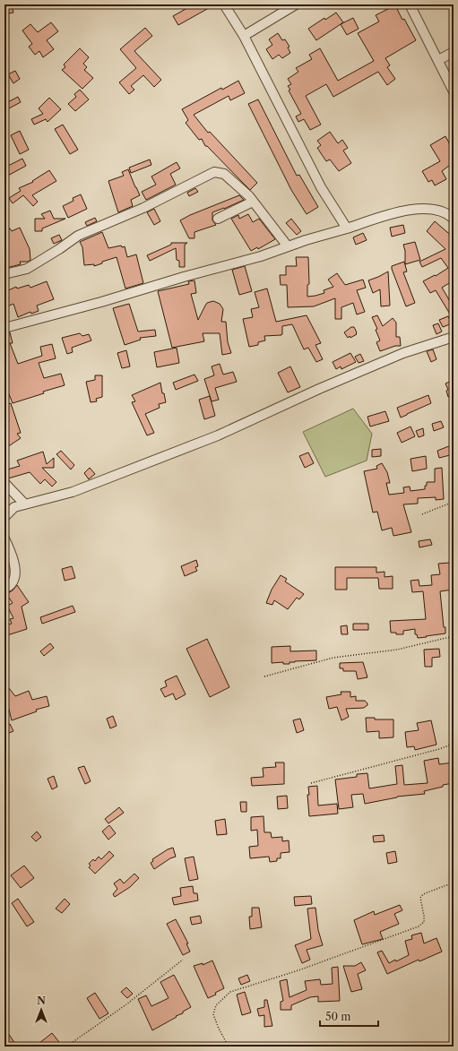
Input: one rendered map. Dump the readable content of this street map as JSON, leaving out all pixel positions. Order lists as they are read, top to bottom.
{
  "scale_bar": "50 m",
  "north": "top"
}
